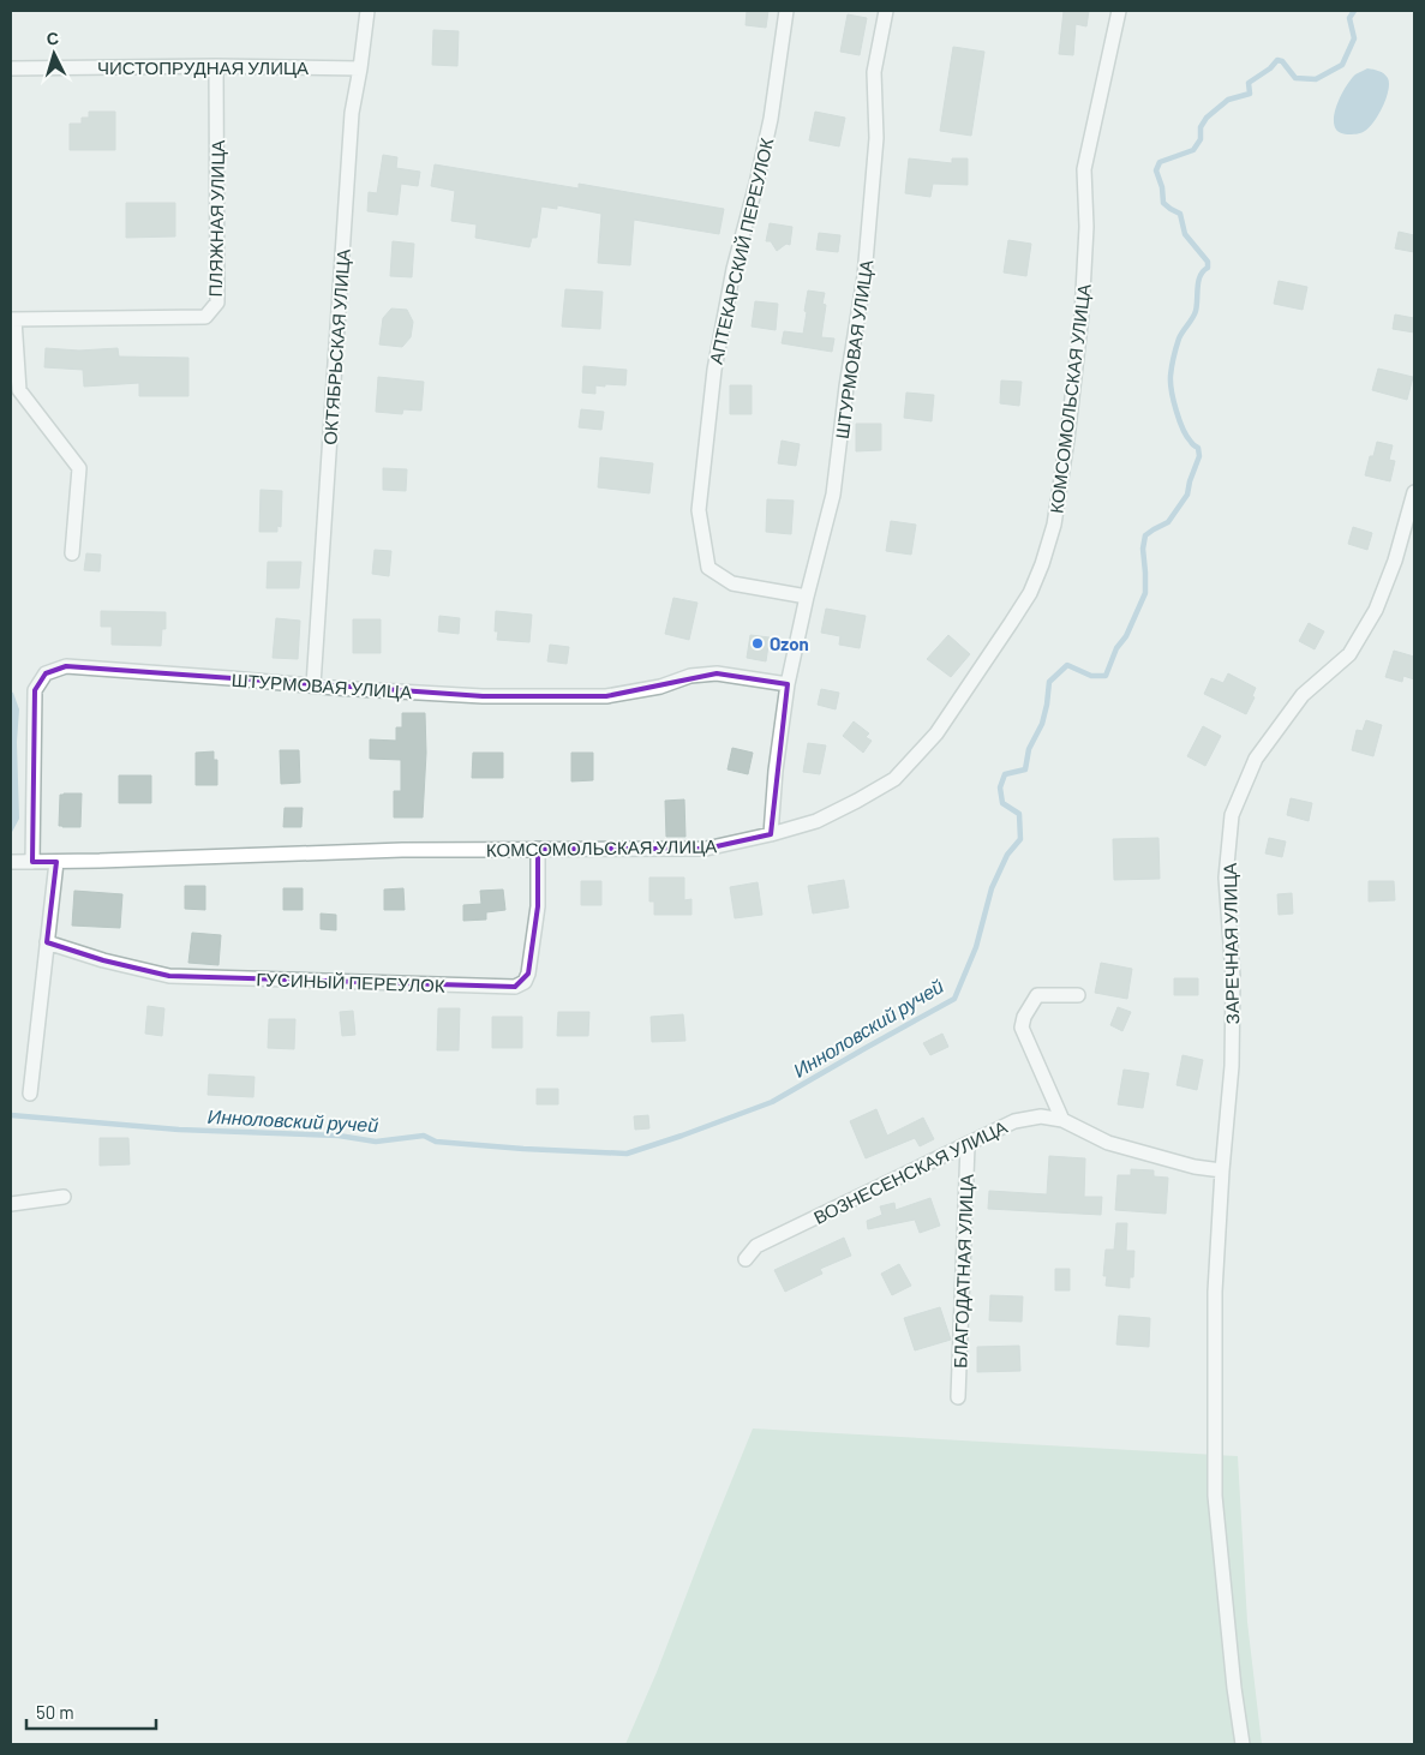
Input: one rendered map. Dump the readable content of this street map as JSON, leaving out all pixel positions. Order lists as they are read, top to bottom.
{
  "streets": {
    "street": [
      "ЧИСТОПРУДНАЯ УЛИЦА",
      "ПЛЯЖНАЯ УЛИЦА",
      "АПТЕКАРСКИЙ ПЕРЕУЛОК",
      "ОКТЯБРЬСКАЯ УЛИЦА",
      "ШТУРМОВАЯ УЛИЦА",
      "КОМСОМОЛЬСКАЯ УЛИЦА",
      "ЗАРЕЧНАЯ УЛИЦА",
      "ГУСИНЫЙ ПЕРЕУЛОК",
      "ВОЗНЕСЕНСКАЯ УЛИЦА",
      "БЛАГОДАТНАЯ УЛИЦА"
    ]
  },
  "crossings": [
    ["ЧИСТОПРУДНАЯ УЛИЦА", "ПЛЯЖНАЯ УЛИЦА"],
    ["ЧИСТОПРУДНАЯ УЛИЦА", "ОКТЯБРЬСКАЯ УЛИЦА"],
    ["АПТЕКАРСКИЙ ПЕРЕУЛОК", "ШТУРМОВАЯ УЛИЦА"],
    ["ОКТЯБРЬСКАЯ УЛИЦА", "ШТУРМОВАЯ УЛИЦА"],
    ["ШТУРМОВАЯ УЛИЦА", "КОМСОМОЛЬСКАЯ УЛИЦА"],
    ["КОМСОМОЛЬСКАЯ УЛИЦА", "ГУСИНЫЙ ПЕРЕУЛОК"],
    ["ЗАРЕЧНАЯ УЛИЦА", "ВОЗНЕСЕНСКАЯ УЛИЦА"],
    ["ВОЗНЕСЕНСКАЯ УЛИЦА", "БЛАГОДАТНАЯ УЛИЦА"]
  ],
  "water": ["Инноловский ручей"],
  "places": ["Ozon"],
  "scale_bar": "50 m",
  "north": "top"
}
